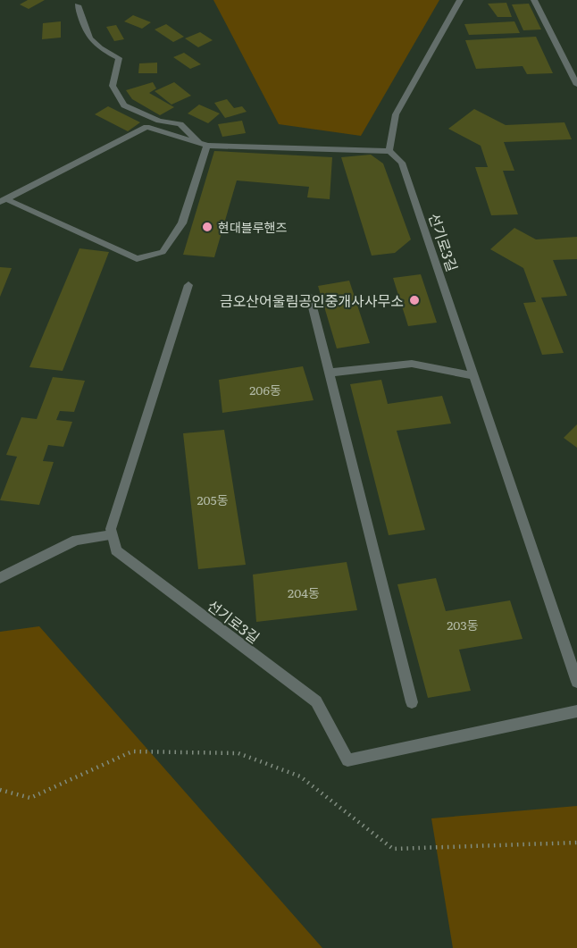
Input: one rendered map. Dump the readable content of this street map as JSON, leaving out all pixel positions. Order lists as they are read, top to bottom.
{
  "streets": {
    "street": ["선기로3길"]
  },
  "places": ["현대블루핸즈", "금오산어울림공인중개사사무소"],
  "house_numbers": [
    "206동",
    "205동",
    "204동",
    "203동"
  ]
}
